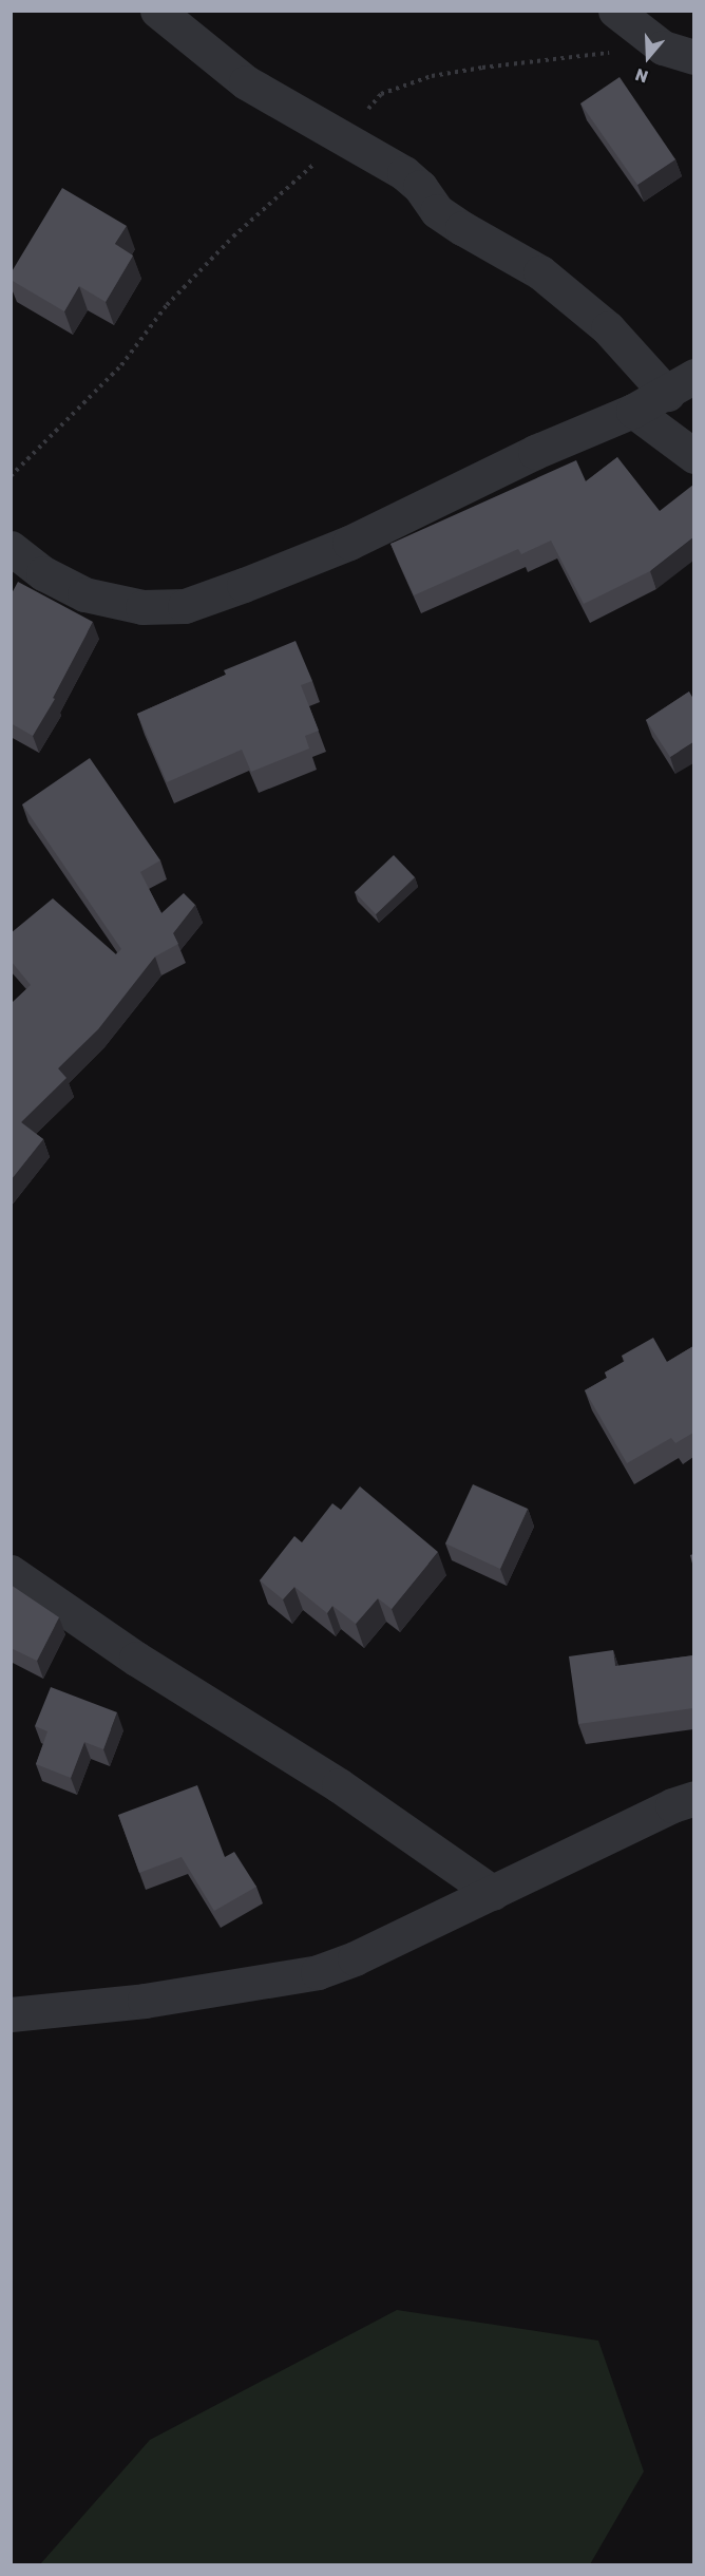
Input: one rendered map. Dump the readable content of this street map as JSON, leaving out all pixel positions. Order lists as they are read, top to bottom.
{
  "north": "bottom"
}
